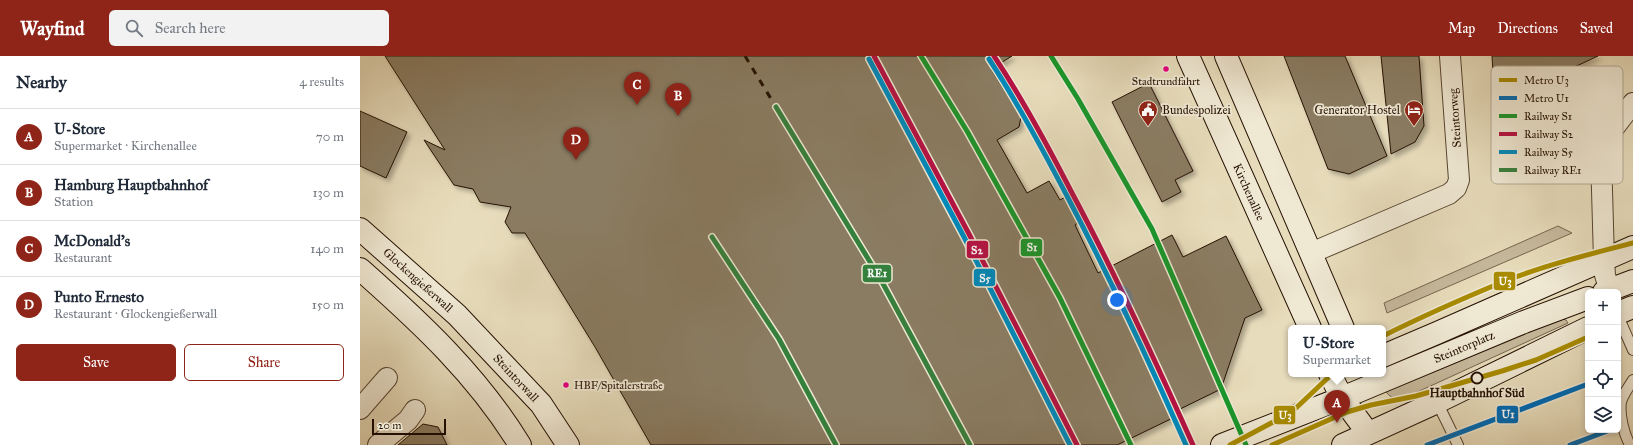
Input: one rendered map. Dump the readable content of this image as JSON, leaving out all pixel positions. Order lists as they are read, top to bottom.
{
  "streets": {
    "main road": [
      "Kirchenallee",
      "Glockengießerwall",
      "Steintorplatz",
      "Steintorwall"
    ],
    "street": ["Steintorweg"]
  },
  "crossings": [
    ["Glockengießerwall", "Steintorwall"]
  ],
  "places": {
    "other": ["Stadtrundfahrt", "Hauptbahnhof Süd", "HBF/Spitalerstraße"],
    "public building": ["Bundespolizei"],
    "hotel": ["Generator Hostel"]
  },
  "lines": [
    "rail line S1",
    "rail line S2",
    "rail line S5",
    "rail line RE1",
    "metro line U3",
    "metro line U1"
  ],
  "legend": [
    "Metro U3",
    "Metro U1",
    "Railway S1",
    "Railway S2",
    "Railway S5",
    "Railway RE1"
  ],
  "scale_bar": "20 m",
  "page": {
    "header": "Wayfind",
    "search": "Search here",
    "nav": ["Map", "Directions", "Saved"],
    "heading": ["Nearby", "4 results"],
    "pins": [
      "C",
      "B",
      "D",
      "A"
    ],
    "list": [
      {
        "mark": "A",
        "name": "U-Store",
        "note": "Supermarket · Kirchenallee",
        "value": "70 m"
      },
      {
        "mark": "B",
        "name": "Hamburg Hauptbahnhof",
        "note": "Station",
        "value": "130 m"
      },
      {
        "mark": "C",
        "name": "McDonald's",
        "note": "Restaurant",
        "value": "140 m"
      },
      {
        "mark": "D",
        "name": "Punto Ernesto",
        "note": "Restaurant · Glockengießerwall",
        "value": "150 m"
      }
    ],
    "map_buttons": ["+", "−"],
    "popup": ["U-Store", "Supermarket"],
    "buttons": ["Save", "Share"],
    "scale": "20 m"
  }
}
